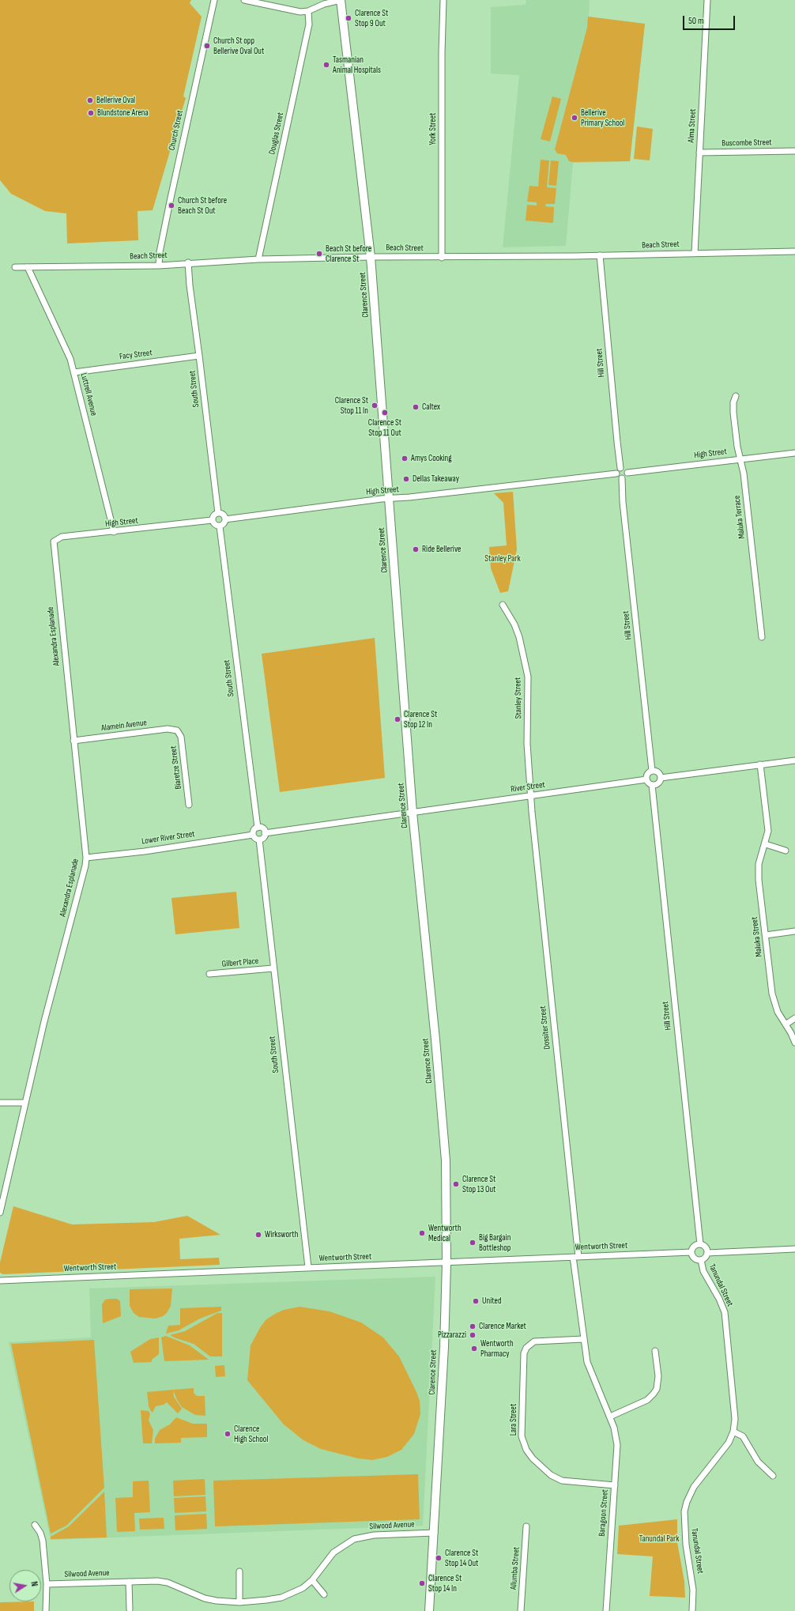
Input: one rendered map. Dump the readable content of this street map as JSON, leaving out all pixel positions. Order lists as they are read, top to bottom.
{
  "streets": {
    "main road": ["Clarence Street"],
    "street": [
      "Alma Street",
      "York Street",
      "Church Street",
      "Douglas Street",
      "Buscombe Street",
      "Beach Street",
      "Facy Street",
      "Hill Street",
      "South Street",
      "Luttrell Avenue",
      "High Street",
      "Maluka Terrace",
      "Alexandra Esplanade",
      "Stanley Street",
      "Alamein Avenue",
      "Biaretze Street",
      "River Street",
      "Lower River Street",
      "Maluka Street",
      "Gilbert Place",
      "Dossiter Street",
      "Wentworth Street",
      "Tanundal Street",
      "Lara Street",
      "Baragoon Street",
      "Silwood Avenue",
      "Allumba Street"
    ]
  },
  "crossings": [
    ["Alma Street", "Buscombe Street"],
    ["Alma Street", "Beach Street"],
    ["York Street", "Beach Street"],
    ["Church Street", "Beach Street"],
    ["Douglas Street", "Beach Street"],
    ["Beach Street", "Clarence Street"],
    ["Beach Street", "Hill Street"],
    ["Beach Street", "South Street"],
    ["Beach Street", "Luttrell Avenue"],
    ["Clarence Street", "High Street"],
    ["Clarence Street", "River Street"],
    ["Clarence Street", "Wentworth Street"],
    ["Clarence Street", "Silwood Avenue"],
    ["Facy Street", "South Street"],
    ["Facy Street", "Luttrell Avenue"],
    ["Hill Street", "High Street"],
    ["Hill Street", "River Street"],
    ["Hill Street", "Wentworth Street"],
    ["Hill Street", "Tanundal Street"],
    ["South Street", "High Street"],
    ["South Street", "Lower River Street"],
    ["South Street", "Gilbert Place"],
    ["South Street", "Wentworth Street"],
    ["Luttrell Avenue", "High Street"],
    ["High Street", "Maluka Terrace"],
    ["High Street", "Alexandra Esplanade"],
    ["Alexandra Esplanade", "Alamein Avenue"],
    ["Alexandra Esplanade", "Lower River Street"],
    ["Stanley Street", "River Street"],
    ["Stanley Street", "Dossiter Street"],
    ["Alamein Avenue", "Biaretze Street"],
    ["River Street", "Dossiter Street"],
    ["Dossiter Street", "Wentworth Street"],
    ["Dossiter Street", "Baragoon Street"],
    ["Wentworth Street", "Tanundal Street"],
    ["Wentworth Street", "Baragoon Street"],
    ["Lara Street", "Baragoon Street"]
  ],
  "parks": ["Stanley Park", "Tanundal Park"],
  "places": [
    "Clarence St Stop 9 Out",
    "Church St opp Bellerive Oval Out",
    "Tasmanian Animal Hospitals",
    "Bellerive Oval",
    "Blundstone Arena",
    "Bellerive Primary School",
    "Church St before Beach St Out",
    "Beach St before Clarence St",
    "Clarence St Stop 11 In",
    "Caltex",
    "Clarence St Stop 11 Out",
    "Amys Cooking",
    "Dellas Takeaway",
    "Ride Bellerive",
    "Clarence St Stop 12 In",
    "Clarence St Stop 13 Out",
    "Wentworth Medical",
    "Wirksworth",
    "Big Bargain Bottleshop",
    "United",
    "Clarence Market",
    "Pizzarazzi",
    "Wentworth Pharmacy",
    "Clarence High School",
    "Clarence St Stop 14 Out",
    "Clarence St Stop 14 In"
  ],
  "scale_bar": "50 m",
  "north": "right"
}
